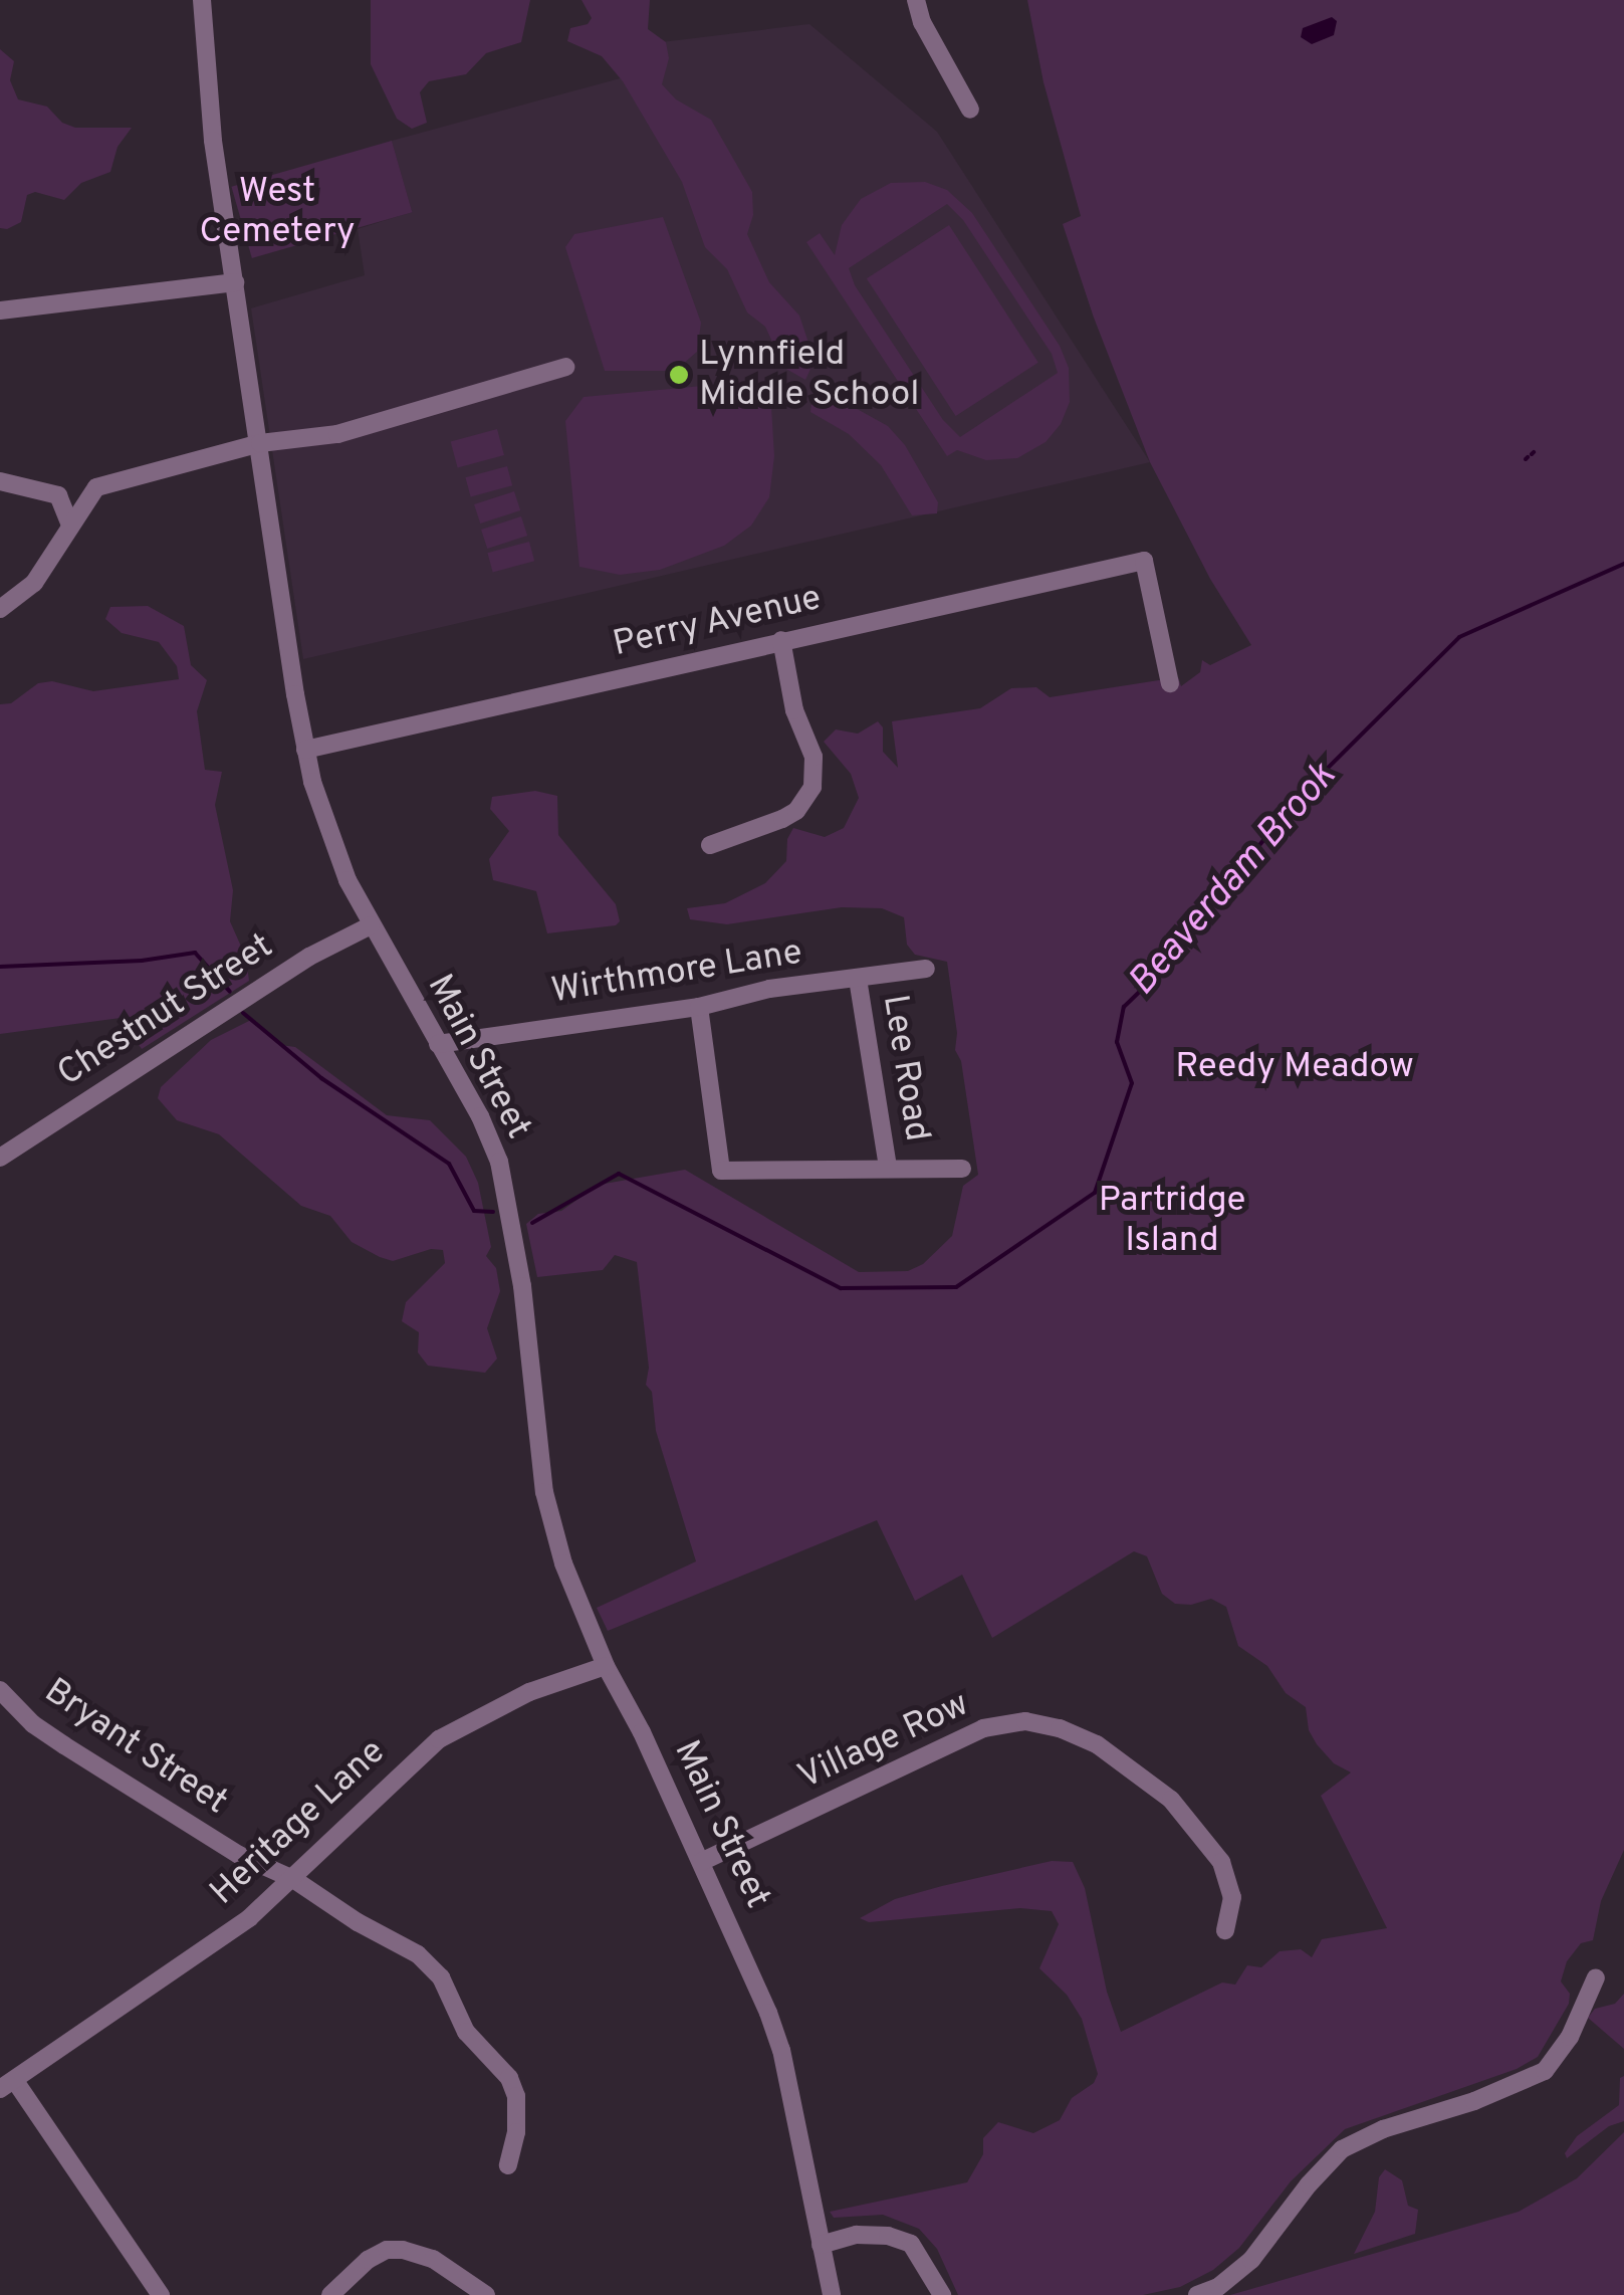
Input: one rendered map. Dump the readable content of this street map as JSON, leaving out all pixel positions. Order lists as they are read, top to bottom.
{
  "streets": {
    "street": [
      "Perry Avenue",
      "Wirthmore Lane",
      "Chestnut Street",
      "Main Street",
      "Lee Road",
      "Village Row",
      "Bryant Street",
      "Heritage Lane"
    ]
  },
  "crossings": [
    ["Perry Avenue", "Main Street"],
    ["Wirthmore Lane", "Main Street"],
    ["Wirthmore Lane", "Lee Road"],
    ["Chestnut Street", "Main Street"],
    ["Main Street", "Village Row"],
    ["Main Street", "Heritage Lane"],
    ["Bryant Street", "Heritage Lane"]
  ],
  "water": ["Beaverdam Brook"],
  "parks": ["West Cemetery", "Reedy Meadow", "Partridge Island"],
  "places": ["Lynnfield Middle School"]
}
